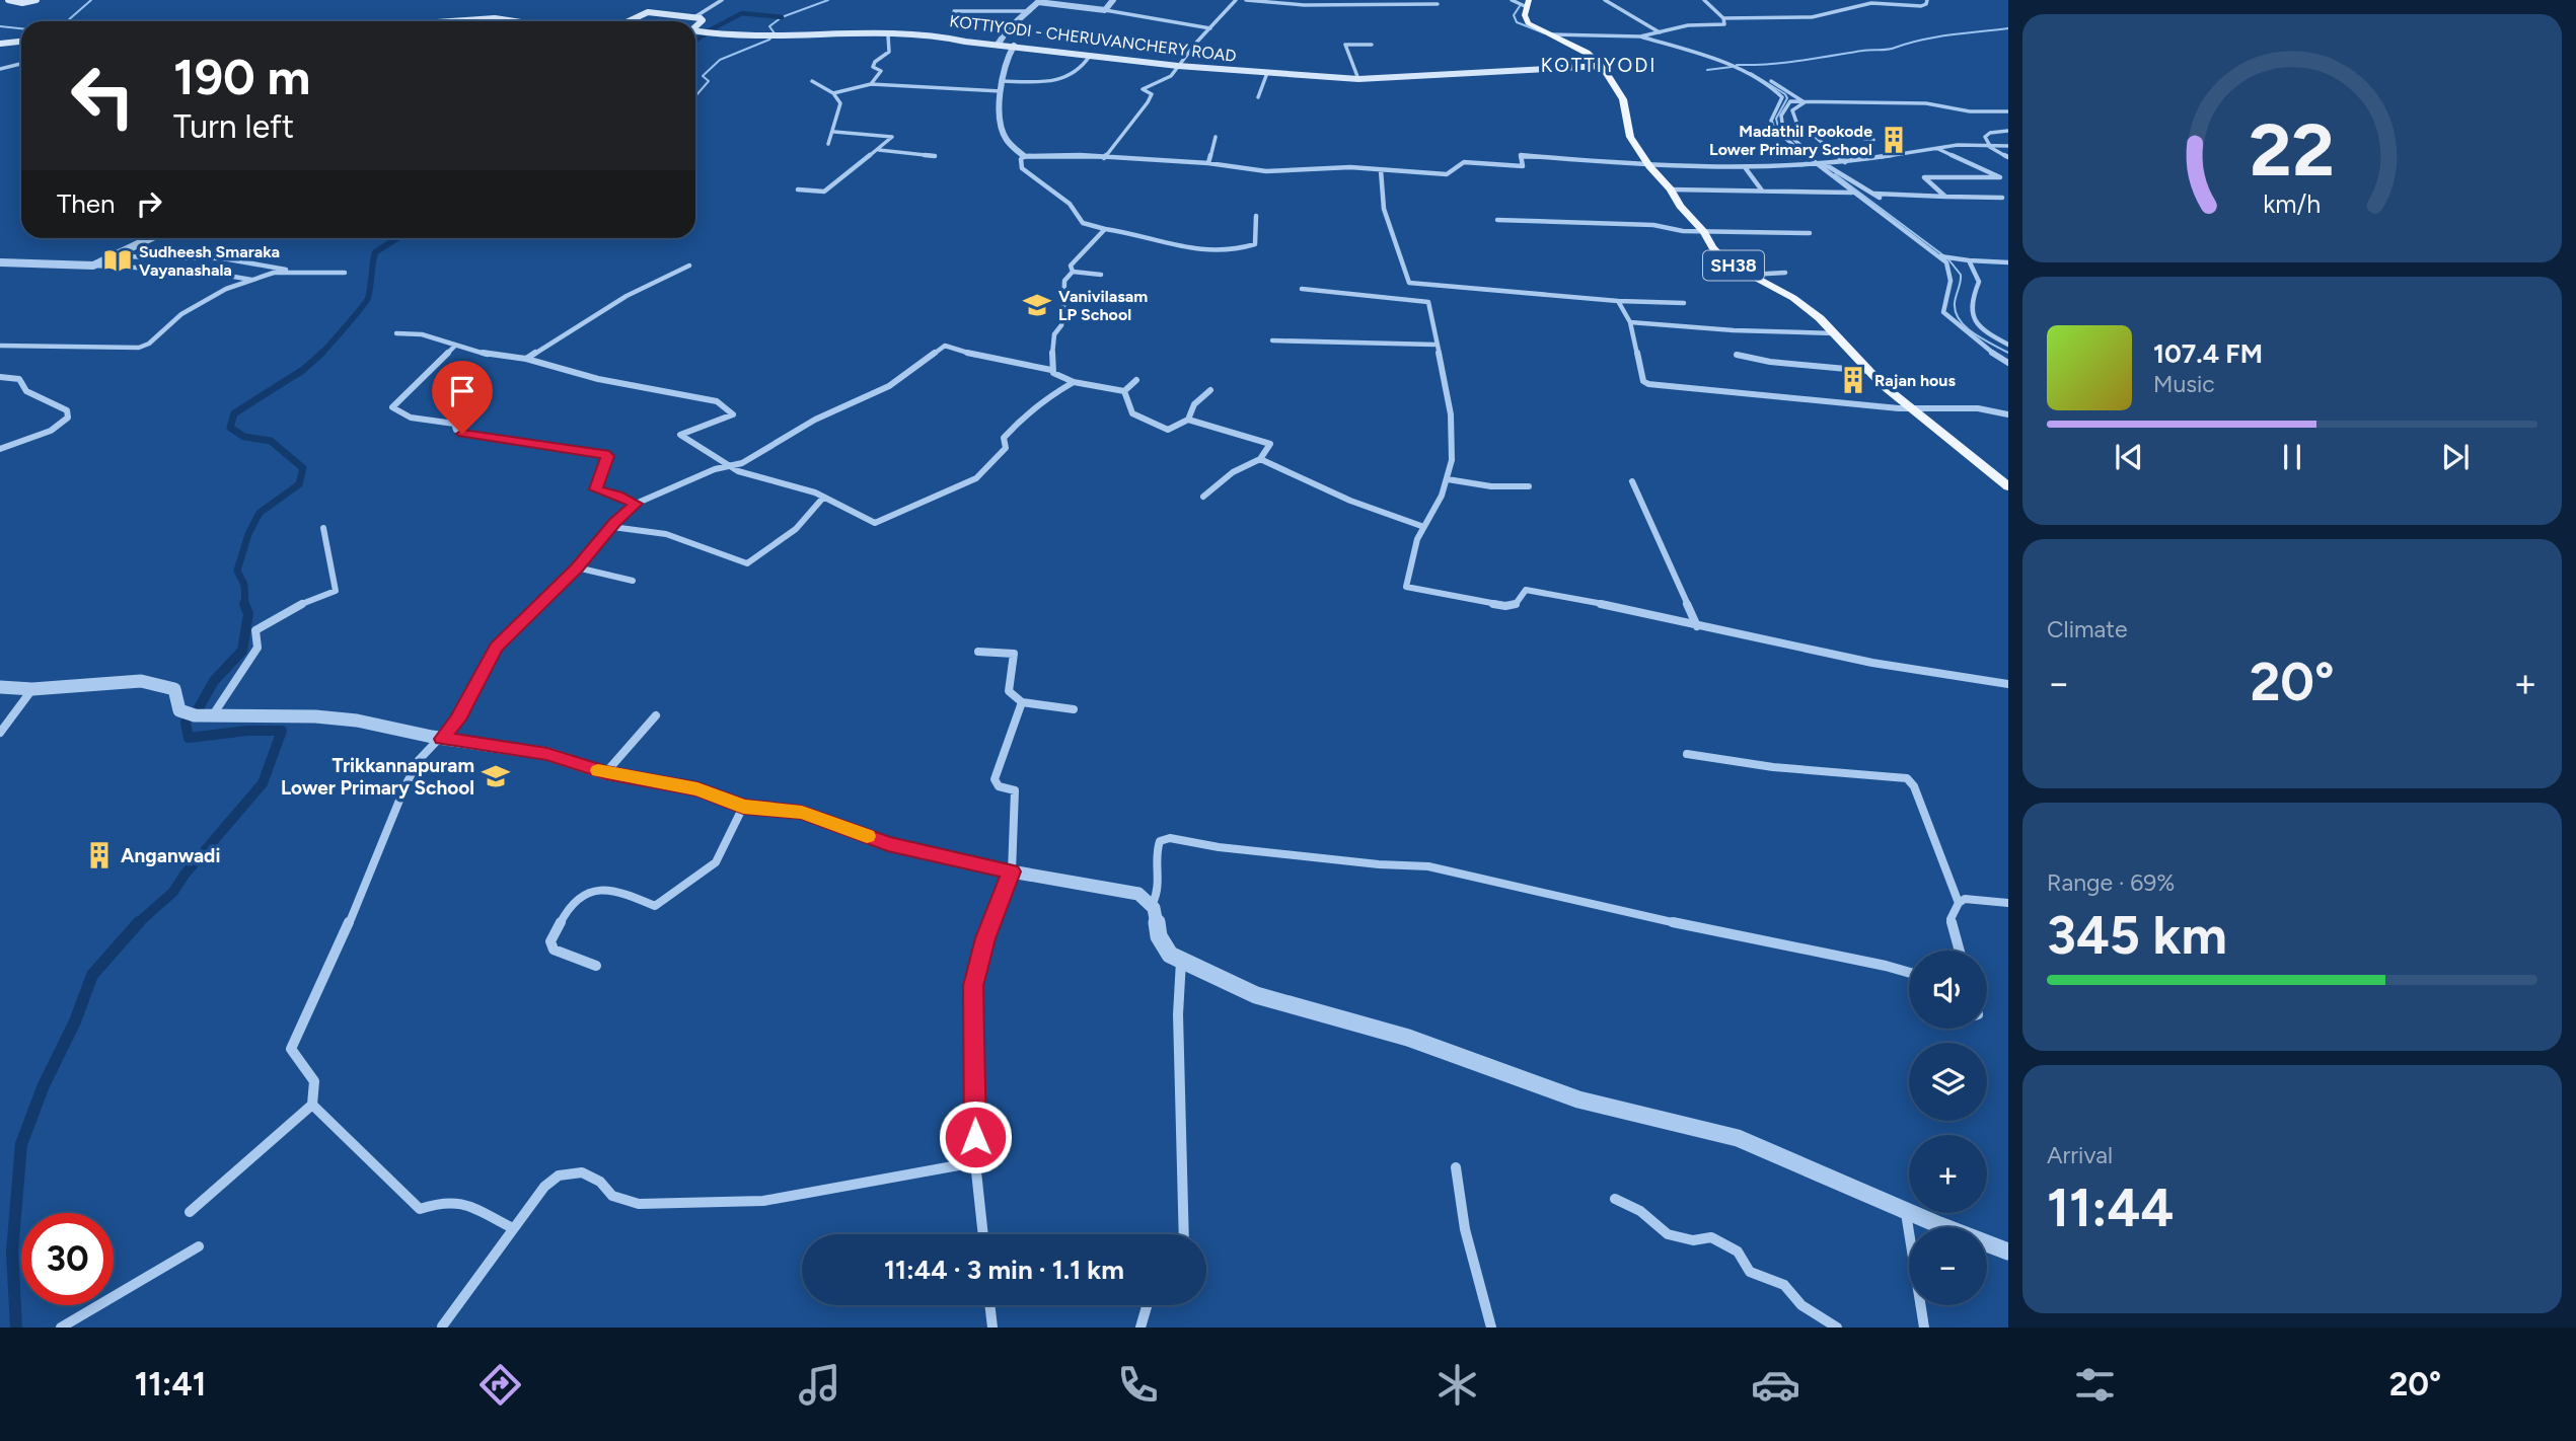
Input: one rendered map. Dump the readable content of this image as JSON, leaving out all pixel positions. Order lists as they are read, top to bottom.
{
  "streets": {
    "main road": ["KOTTIYODI - CHERUVANCHERY ROAD", "SH38"]
  },
  "crossings": [
    ["KOTTIYODI - CHERUVANCHERY ROAD", "SH38"]
  ],
  "districts": ["KOTTIYODI"],
  "places": {
    "building": ["Madathil Pookode Lower Primary School", "Rajan hous", "Anganwadi"],
    "library": ["Sudheesh Smaraka Vayanashala"],
    "school or university": ["Vanivilasam LP School", "Trikkannapuram Lower Primary School"]
  },
  "page": {
    "turn": ["190 m", "Turn left"],
    "then": "Then",
    "song": ["107.4 FM", "Music"],
    "tile": [
      "Climate",
      ["Range · 69%", "345 km"],
      ["Arrival", "11:44"]
    ],
    "heat": ["−", "20°", "+"],
    "map_buttons": ["+", "−"],
    "limit": "30",
    "trip": "11:44 · 3 min · 1.1 km",
    "tabs": ["11:41", "20°"],
    "gauge": ["22", "km/h"]
  }
}
